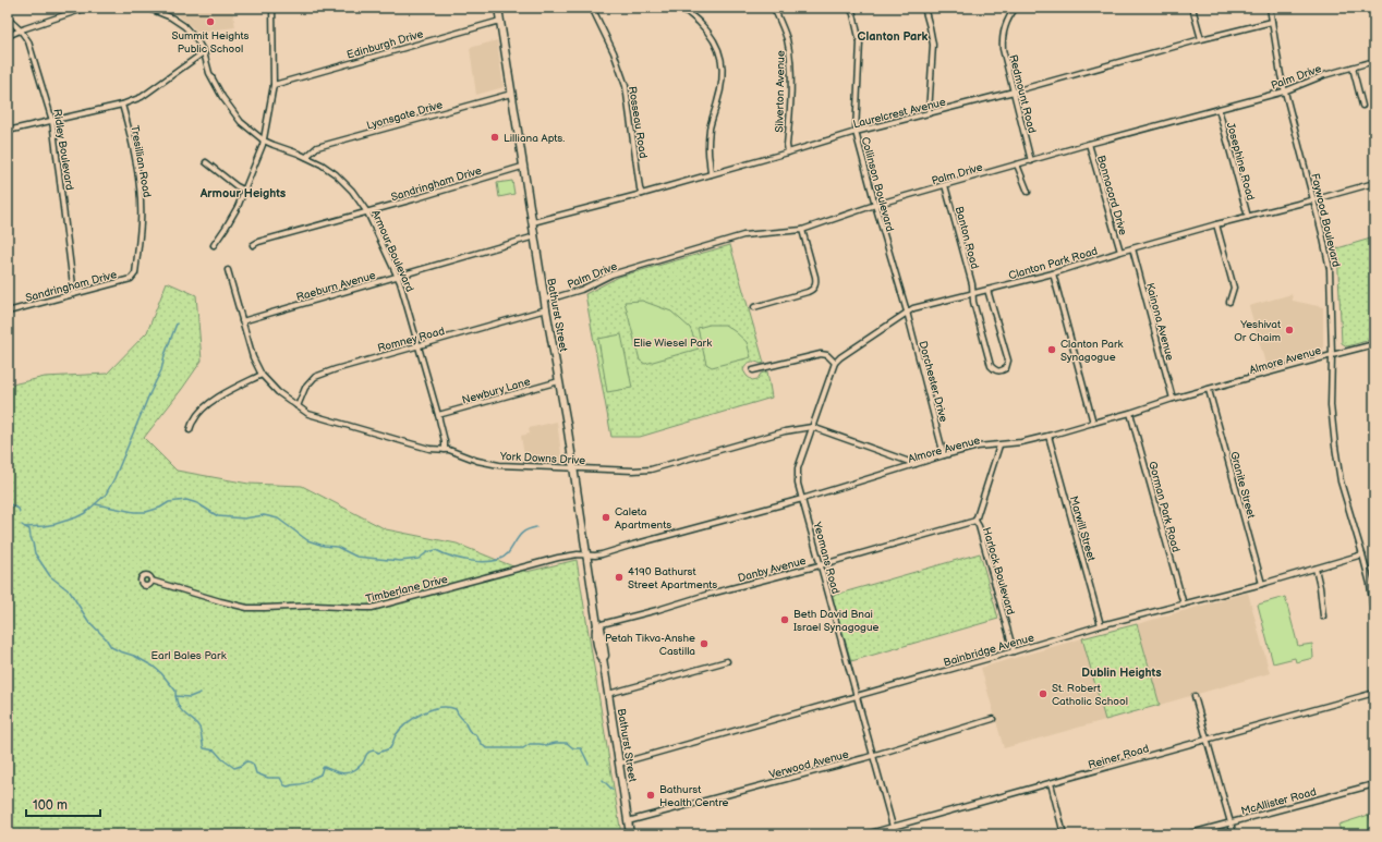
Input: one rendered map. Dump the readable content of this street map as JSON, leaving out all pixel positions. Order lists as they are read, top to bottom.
{
  "streets": {
    "main road": ["Bathurst Street"],
    "street": [
      "Edinburgh Drive",
      "Palm Drive",
      "Silverton Avenue",
      "Redmount Road",
      "Laurelcrest Avenue",
      "Lyonsgate Drive",
      "Rosseau Road",
      "Ridley Boulevard",
      "Tresillian Road",
      "Josephine Road",
      "Sandringham Drive",
      "Collinson Boulevard",
      "Bonnacord Drive",
      "Faywood Boulevard",
      "Banton Road",
      "Armour Boulevard",
      "Clanton Park Road",
      "Raeburn Avenue",
      "Kainona Avenue",
      "Romney Road",
      "Almore Avenue",
      "Dorchester Drive",
      "Newbury Lane",
      "York Downs Drive",
      "Granite Street",
      "Gorman Park Road",
      "Marwill Street",
      "Yeomans Road",
      "Danby Avenue",
      "Harlock Boulevard",
      "Timberlane Drive",
      "Bainbridge Avenue",
      "Reiner Road",
      "Verwood Avenue",
      "McAllister Road"
    ]
  },
  "crossings": [
    ["Edinburgh Drive", "Bathurst Street"],
    ["Palm Drive", "Redmount Road"],
    ["Palm Drive", "Josephine Road"],
    ["Palm Drive", "Collinson Boulevard"],
    ["Palm Drive", "Bonnacord Drive"],
    ["Palm Drive", "Faywood Boulevard"],
    ["Palm Drive", "Banton Road"],
    ["Palm Drive", "Bathurst Street"],
    ["Silverton Avenue", "Laurelcrest Avenue"],
    ["Redmount Road", "Laurelcrest Avenue"],
    ["Laurelcrest Avenue", "Rosseau Road"],
    ["Laurelcrest Avenue", "Collinson Boulevard"],
    ["Laurelcrest Avenue", "Faywood Boulevard"],
    ["Laurelcrest Avenue", "Bathurst Street"],
    ["Lyonsgate Drive", "Armour Boulevard"],
    ["Lyonsgate Drive", "Bathurst Street"],
    ["Ridley Boulevard", "Sandringham Drive"],
    ["Tresillian Road", "Sandringham Drive"],
    ["Josephine Road", "Clanton Park Road"],
    ["Sandringham Drive", "Armour Boulevard"],
    ["Sandringham Drive", "Bathurst Street"],
    ["Collinson Boulevard", "Clanton Park Road"],
    ["Collinson Boulevard", "Dorchester Drive"],
    ["Bonnacord Drive", "Clanton Park Road"],
    ["Faywood Boulevard", "Clanton Park Road"],
    ["Faywood Boulevard", "Almore Avenue"],
    ["Faywood Boulevard", "Bainbridge Avenue"],
    ["Banton Road", "Clanton Park Road"],
    ["Armour Boulevard", "Raeburn Avenue"],
    ["Armour Boulevard", "Romney Road"],
    ["Armour Boulevard", "Newbury Lane"],
    ["Armour Boulevard", "York Downs Drive"],
    ["Clanton Park Road", "Kainona Avenue"],
    ["Clanton Park Road", "Dorchester Drive"],
    ["Clanton Park Road", "Yeomans Road"],
    ["Raeburn Avenue", "Bathurst Street"],
    ["Raeburn Avenue", "York Downs Drive"],
    ["Bathurst Street", "Romney Road"],
    ["Bathurst Street", "Almore Avenue"],
    ["Bathurst Street", "Newbury Lane"],
    ["Bathurst Street", "York Downs Drive"],
    ["Bathurst Street", "Danby Avenue"],
    ["Bathurst Street", "Timberlane Drive"],
    ["Bathurst Street", "Bainbridge Avenue"],
    ["Bathurst Street", "Verwood Avenue"],
    ["Kainona Avenue", "Almore Avenue"],
    ["Romney Road", "York Downs Drive"],
    ["Almore Avenue", "Dorchester Drive"],
    ["Almore Avenue", "York Downs Drive"],
    ["Almore Avenue", "Granite Street"],
    ["Almore Avenue", "Gorman Park Road"],
    ["Almore Avenue", "Marwill Street"],
    ["Almore Avenue", "Yeomans Road"],
    ["Almore Avenue", "Harlock Boulevard"],
    ["Almore Avenue", "Timberlane Drive"],
    ["York Downs Drive", "Yeomans Road"],
    ["Granite Street", "Bainbridge Avenue"],
    ["Gorman Park Road", "Bainbridge Avenue"],
    ["Marwill Street", "Bainbridge Avenue"],
    ["Yeomans Road", "Danby Avenue"],
    ["Yeomans Road", "Bainbridge Avenue"],
    ["Yeomans Road", "Reiner Road"],
    ["Yeomans Road", "Verwood Avenue"],
    ["Danby Avenue", "Harlock Boulevard"],
    ["Harlock Boulevard", "Bainbridge Avenue"]
  ],
  "districts": ["Clanton Park", "Armour Heights", "Dublin Heights"],
  "parks": ["Elie Wiesel Park", "Earl Bales Park"],
  "places": [
    "Summit Heights Public School",
    "Lilliana Apts.",
    "Yeshivat Or Chaim",
    "Clanton Park Synagogue",
    "Caleta Apartments",
    "4190 Bathurst Street Apartments",
    "Beth David Bnai Israel Synagogue",
    "Petah Tikva-Anshe Castilla",
    "St. Robert Catholic School",
    "Bathurst Health Centre"
  ],
  "scale_bar": "100 m"
}
